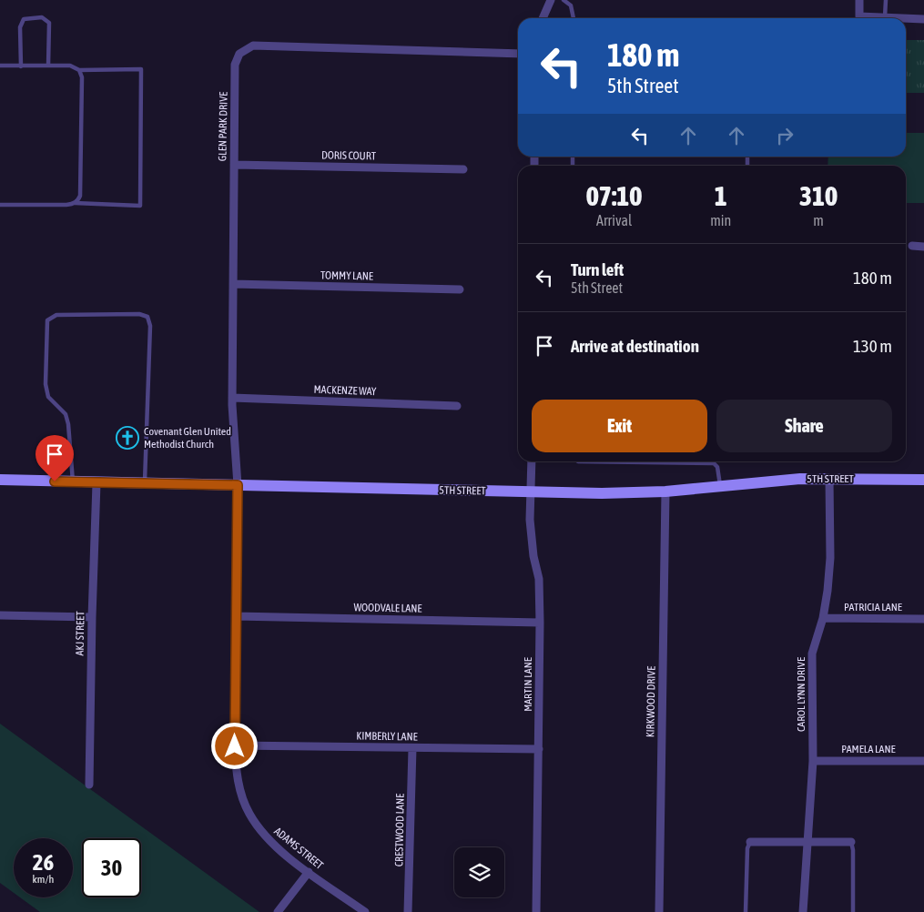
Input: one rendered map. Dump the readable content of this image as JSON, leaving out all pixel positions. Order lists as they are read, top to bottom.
{
  "streets": {
    "main road": ["5TH STREET"],
    "street": [
      "GLEN PARK DRIVE",
      "DORIS COURT",
      "TOMMY LANE",
      "MACKENZE WAY",
      "PATRICIA LANE",
      "WOODVALE LANE",
      "AKJ STREET",
      "MARTIN LANE",
      "CAROL LYNN DRIVE",
      "KIRKWOOD DRIVE",
      "KIMBERLY LANE",
      "PAMELA LANE",
      "CRESTWOOD LANE",
      "ADAMS STREET"
    ]
  },
  "crossings": [
    ["GLEN PARK DRIVE", "DORIS COURT"],
    ["GLEN PARK DRIVE", "TOMMY LANE"],
    ["GLEN PARK DRIVE", "MACKENZE WAY"],
    ["GLEN PARK DRIVE", "5TH STREET"],
    ["GLEN PARK DRIVE", "ADAMS STREET"],
    ["5TH STREET", "AKJ STREET"],
    ["5TH STREET", "MARTIN LANE"],
    ["5TH STREET", "CAROL LYNN DRIVE"],
    ["5TH STREET", "KIRKWOOD DRIVE"],
    ["5TH STREET", "ADAMS STREET"],
    ["PATRICIA LANE", "CAROL LYNN DRIVE"],
    ["WOODVALE LANE", "MARTIN LANE"],
    ["WOODVALE LANE", "ADAMS STREET"],
    ["MARTIN LANE", "KIMBERLY LANE"],
    ["CAROL LYNN DRIVE", "PAMELA LANE"],
    ["KIMBERLY LANE", "CRESTWOOD LANE"],
    ["KIMBERLY LANE", "ADAMS STREET"]
  ],
  "places": {
    "church": ["Covenant Glen United Methodist Church"]
  },
  "page": {
    "turn": ["180 m", "5th Street"],
    "eta": [
      "07:10",
      "Arrival",
      "1",
      "min",
      "310",
      "m"
    ],
    "list": [
      {
        "name": "Turn left",
        "note": "5th Street",
        "value": "180 m"
      },
      {
        "name": "Arrive at destination",
        "value": "130 m"
      }
    ],
    "buttons": ["Exit", "Share"],
    "speed": "26 km/h",
    "limit": "30"
  }
}
